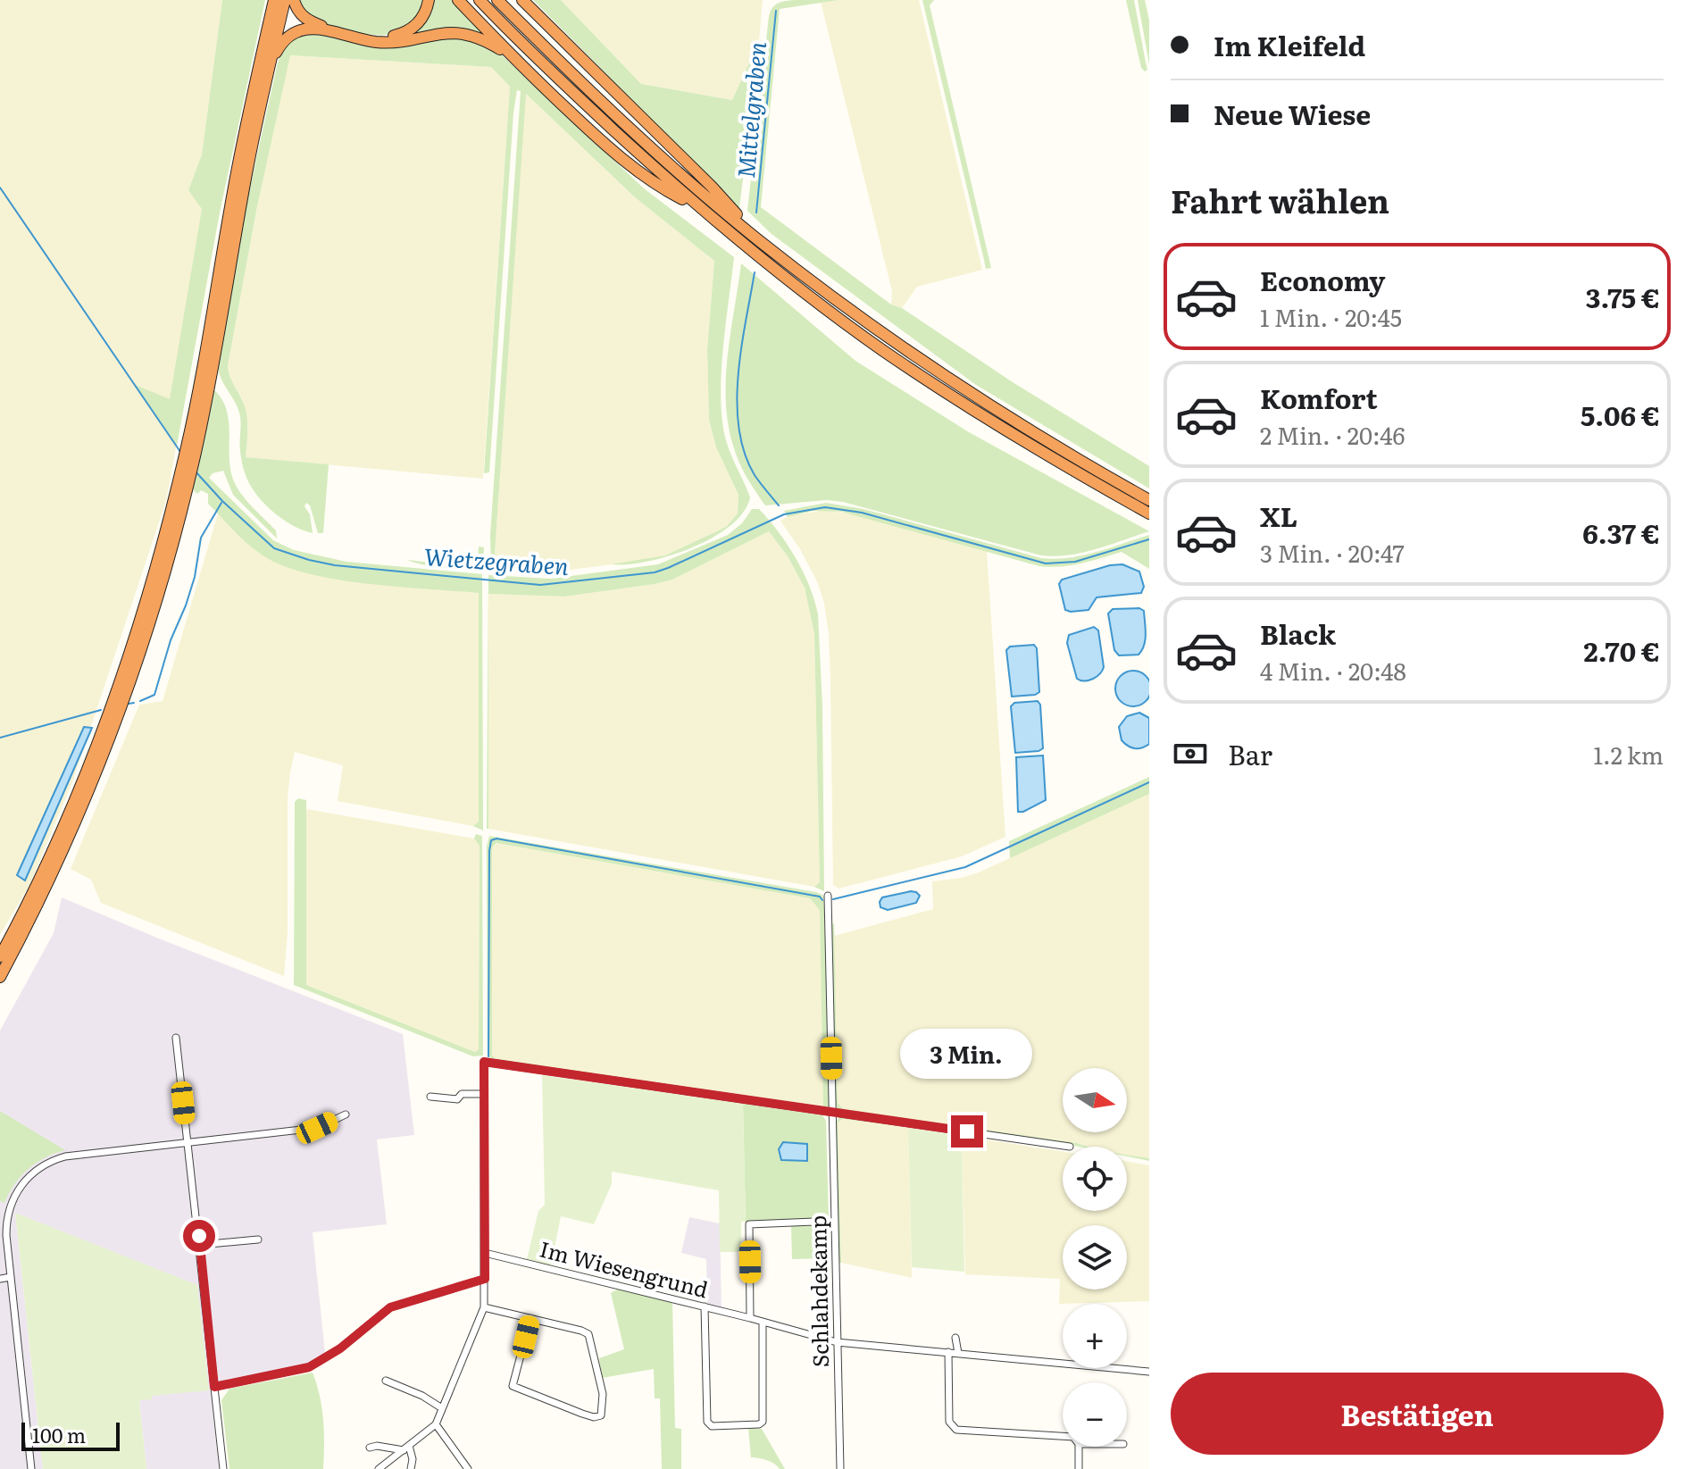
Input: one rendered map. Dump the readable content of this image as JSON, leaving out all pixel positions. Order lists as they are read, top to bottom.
{
  "streets": {
    "street": ["Im Wiesengrund", "Schlahdekamp"]
  },
  "crossings": [
    ["Im Wiesengrund", "Schlahdekamp"]
  ],
  "water": ["Mittelgraben", "Wietzegraben"],
  "scale_bar": "100 m",
  "north": "right",
  "page": {
    "banner": ["Im Kleifeld", "Neue Wiese"],
    "heading": "Fahrt wählen",
    "list": [
      {
        "name": "Economy",
        "note": "1 Min. · 20:45",
        "value": "3.75 €"
      },
      {
        "name": "Komfort",
        "note": "2 Min. · 20:46",
        "value": "5.06 €"
      },
      {
        "name": "XL",
        "note": "3 Min. · 20:47",
        "value": "6.37 €"
      },
      {
        "name": "Black",
        "note": "4 Min. · 20:48",
        "value": "2.70 €"
      }
    ],
    "pay": ["Bar", "1.2 km"],
    "bubble": "3 Min.",
    "map_buttons": ["+", "−"],
    "buttons": "Bestätigen",
    "scale": "100 m"
  }
}
